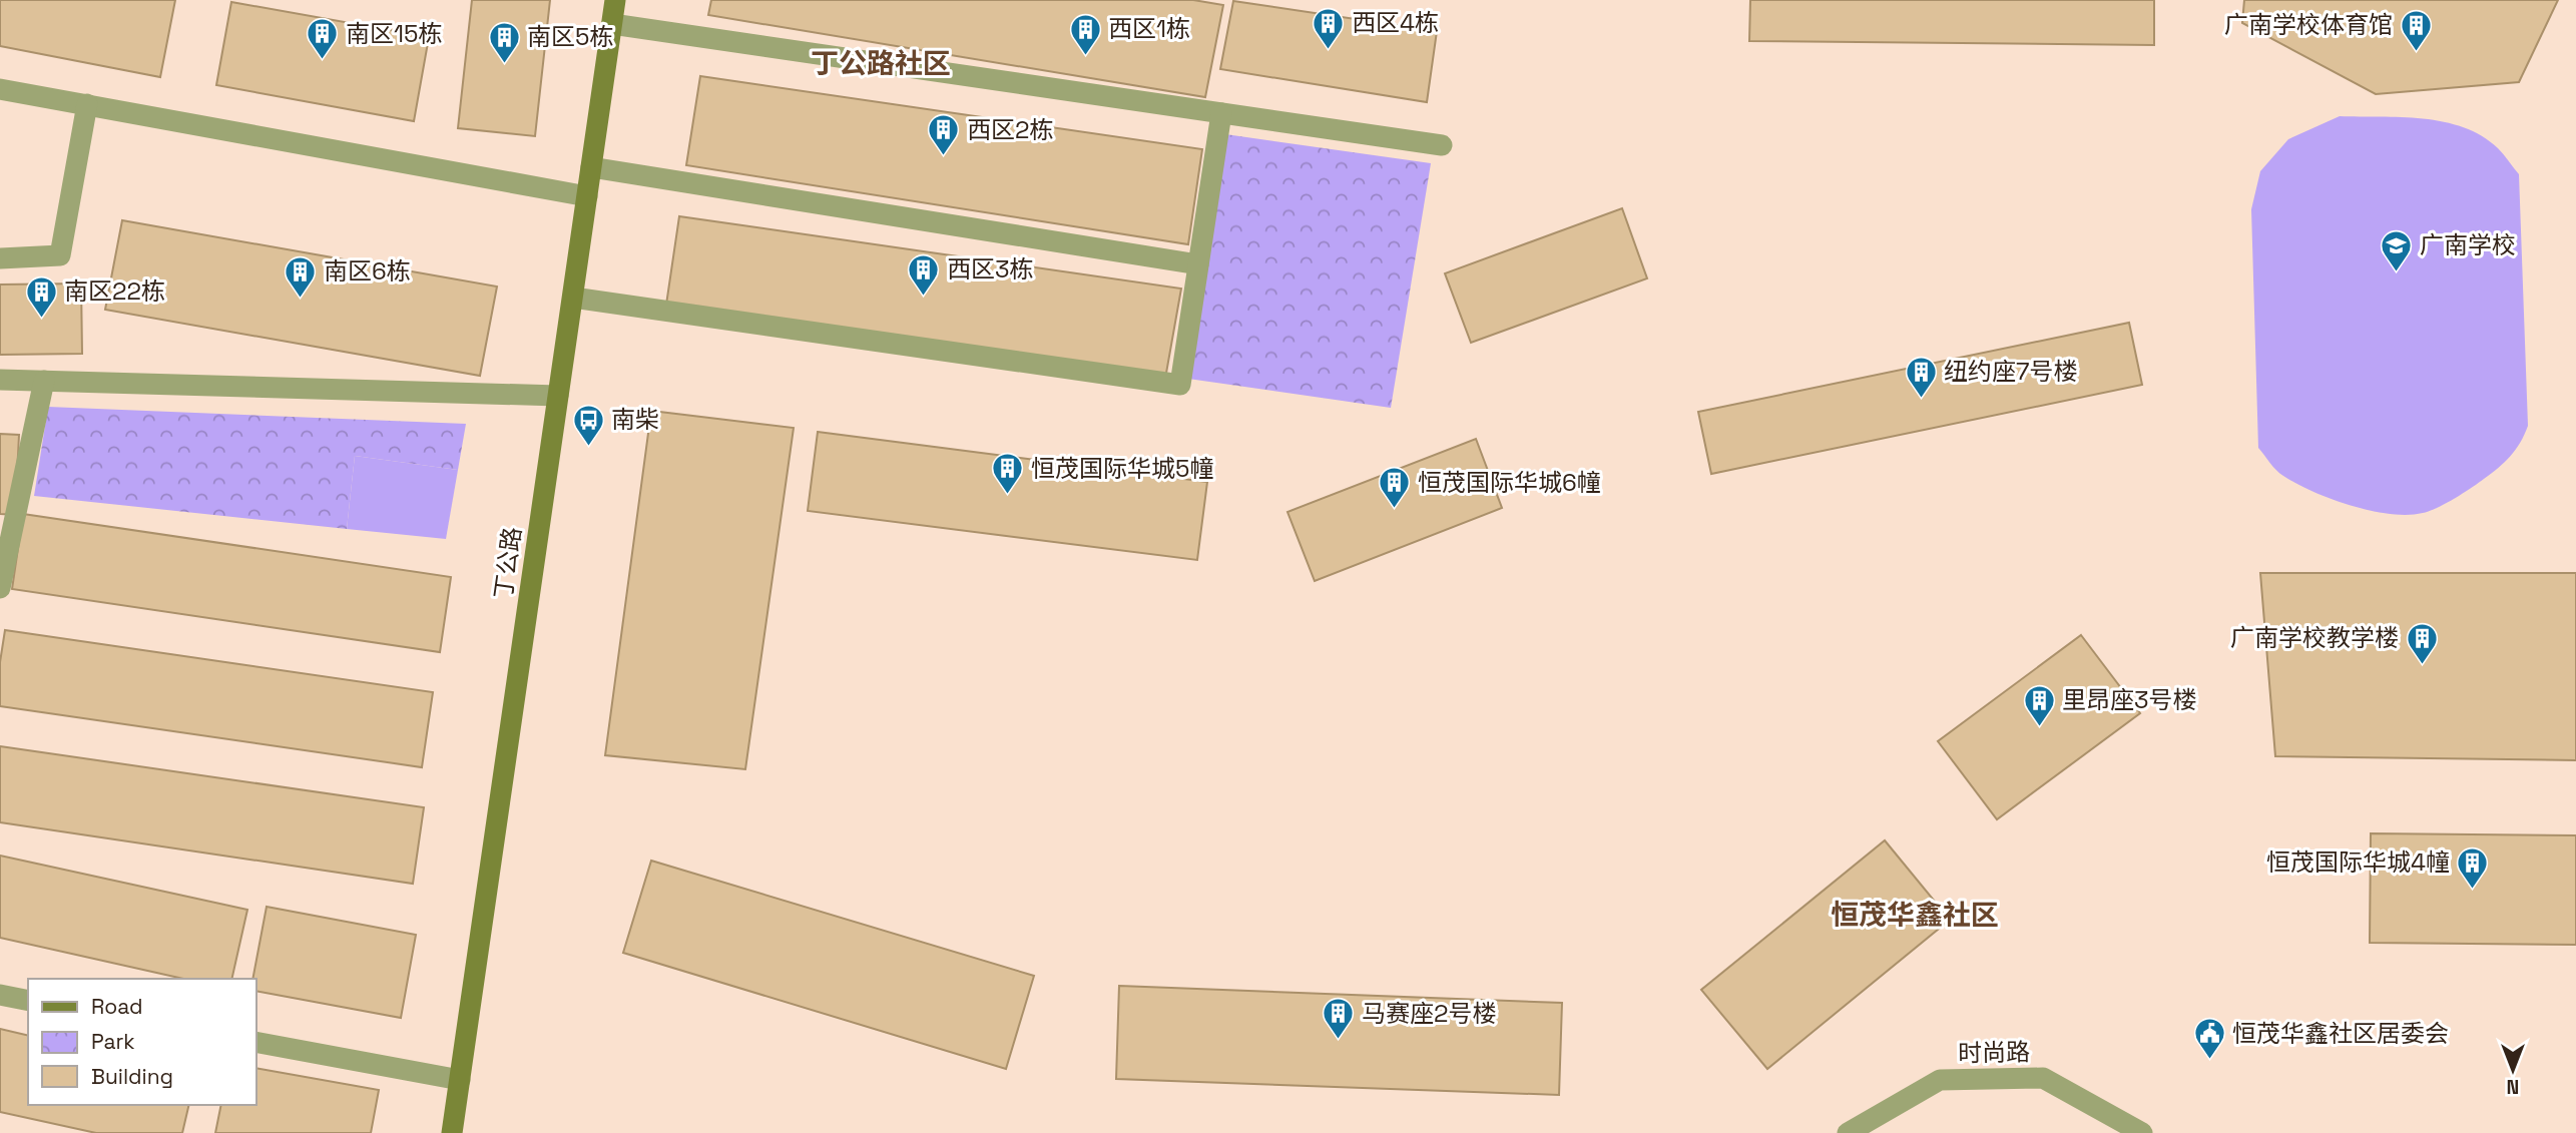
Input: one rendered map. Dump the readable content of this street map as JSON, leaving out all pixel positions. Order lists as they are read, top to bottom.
{
  "streets": {
    "street": ["丁公路", "时尚路"]
  },
  "districts": ["丁公路社区", "恒茂华鑫社区"],
  "places": {
    "building": [
      "西区4栋",
      "广南学校体育馆",
      "西区1栋",
      "南区15栋",
      "南区5栋",
      "西区2栋",
      "西区3栋",
      "南区6栋",
      "南区22栋",
      "纽约座7号楼",
      "恒茂国际华城5幢",
      "恒茂国际华城6幢",
      "广南学校教学楼",
      "里昂座3号楼",
      "恒茂国际华城4幢",
      "马赛座2号楼"
    ],
    "school or university": ["广南学校"],
    "bus stop": ["南柴"],
    "public building": ["恒茂华鑫社区居委会"]
  },
  "legend": ["Road", "Park", "Building"],
  "north": "bottom"
}
